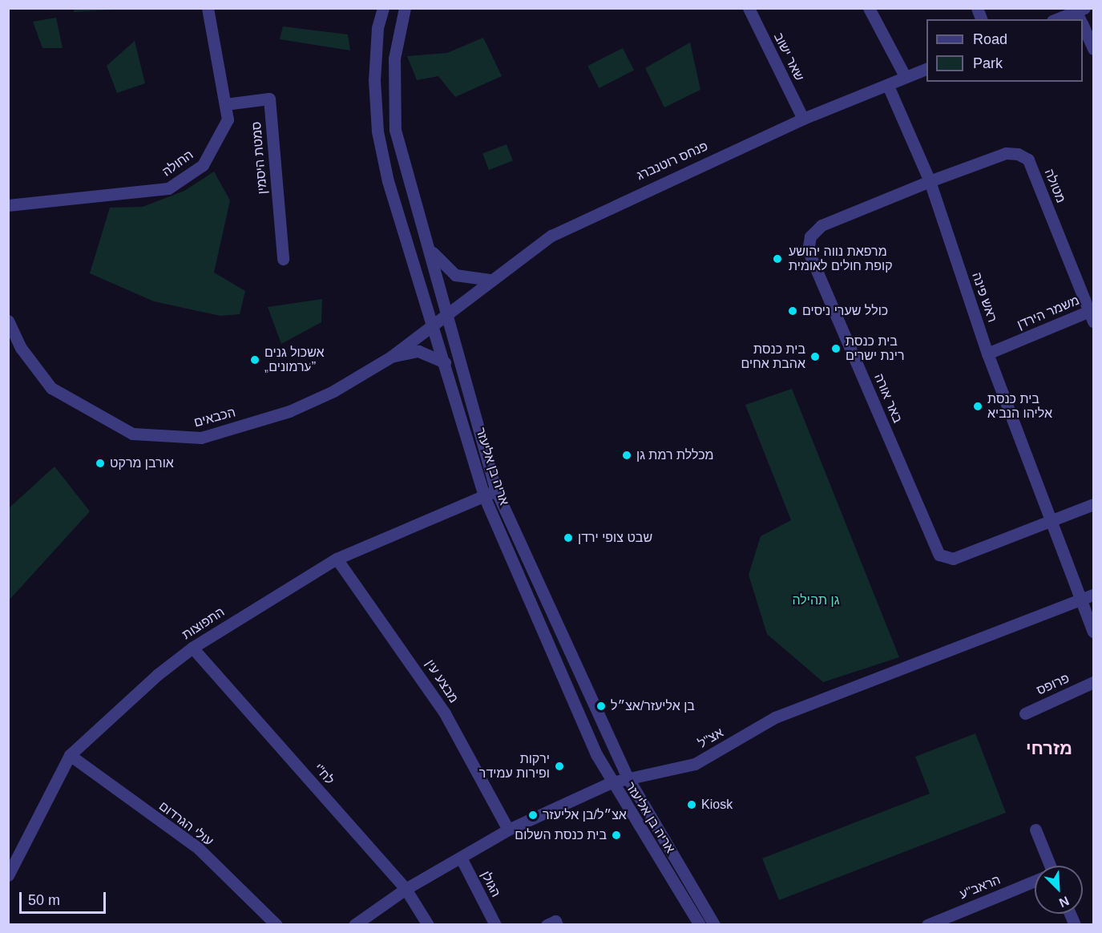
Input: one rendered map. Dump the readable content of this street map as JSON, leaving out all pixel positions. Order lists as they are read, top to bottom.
{
  "streets": {
    "street": [
      "שאר ישוב",
      "סמטת היסמין",
      "פנחס רוטנברג",
      "החולה",
      "מטולה",
      "ראש פינה",
      "משמר הירדן",
      "באר אורה",
      "הכבאים",
      "אריה בן אליעזר",
      "התפוצות",
      "מבצע עין",
      "פרופס",
      "אצ\"ל",
      "לח\"י",
      "עולי הגרדום",
      "הגולן",
      "הראב\"ע"
    ]
  },
  "crossings": [
    ["שאר ישוב", "פנחס רוטנברג"],
    ["סמטת היסמין", "החולה"],
    ["פנחס רוטנברג", "ראש פינה"],
    ["פנחס רוטנברג", "הכבאים"],
    ["פנחס רוטנברג", "אריה בן אליעזר"],
    ["מטולה", "ראש פינה"],
    ["מטולה", "משמר הירדן"],
    ["מטולה", "באר אורה"],
    ["ראש פינה", "משמר הירדן"],
    ["ראש פינה", "באר אורה"],
    ["ראש פינה", "אצ\"ל"],
    ["הכבאים", "אריה בן אליעזר"],
    ["אריה בן אליעזר", "התפוצות"],
    ["אריה בן אליעזר", "אצ\"ל"],
    ["התפוצות", "מבצע עין"],
    ["התפוצות", "לח\"י"],
    ["התפוצות", "עולי הגרדום"],
    ["מבצע עין", "אצ\"ל"],
    ["אצ\"ל", "לח\"י"],
    ["אצ\"ל", "הגולן"]
  ],
  "districts": ["מזרחי"],
  "parks": ["גן תהילה"],
  "places": [
    "מרפאת נווה יהושע קופת חולים לאומית",
    "כולל שערי ניסים",
    "בית כנסת רינת ישרים",
    "בית כנסת אהבת אחים",
    "אשכול גנים „ערמונים”",
    "בית כנסת אליהו הנביא",
    "מכללת רמת גן",
    "אורבן מרקט",
    "שבט צופי ירדן",
    "בן אליעזר/אצ״ל",
    "ירקות ופירות עמידר",
    "Kiosk",
    "אצ״ל/בן אליעזר",
    "בית כנסת השלום"
  ],
  "legend": ["Road", "Park"],
  "scale_bar": "50 m",
  "north": "bottom right"
}
